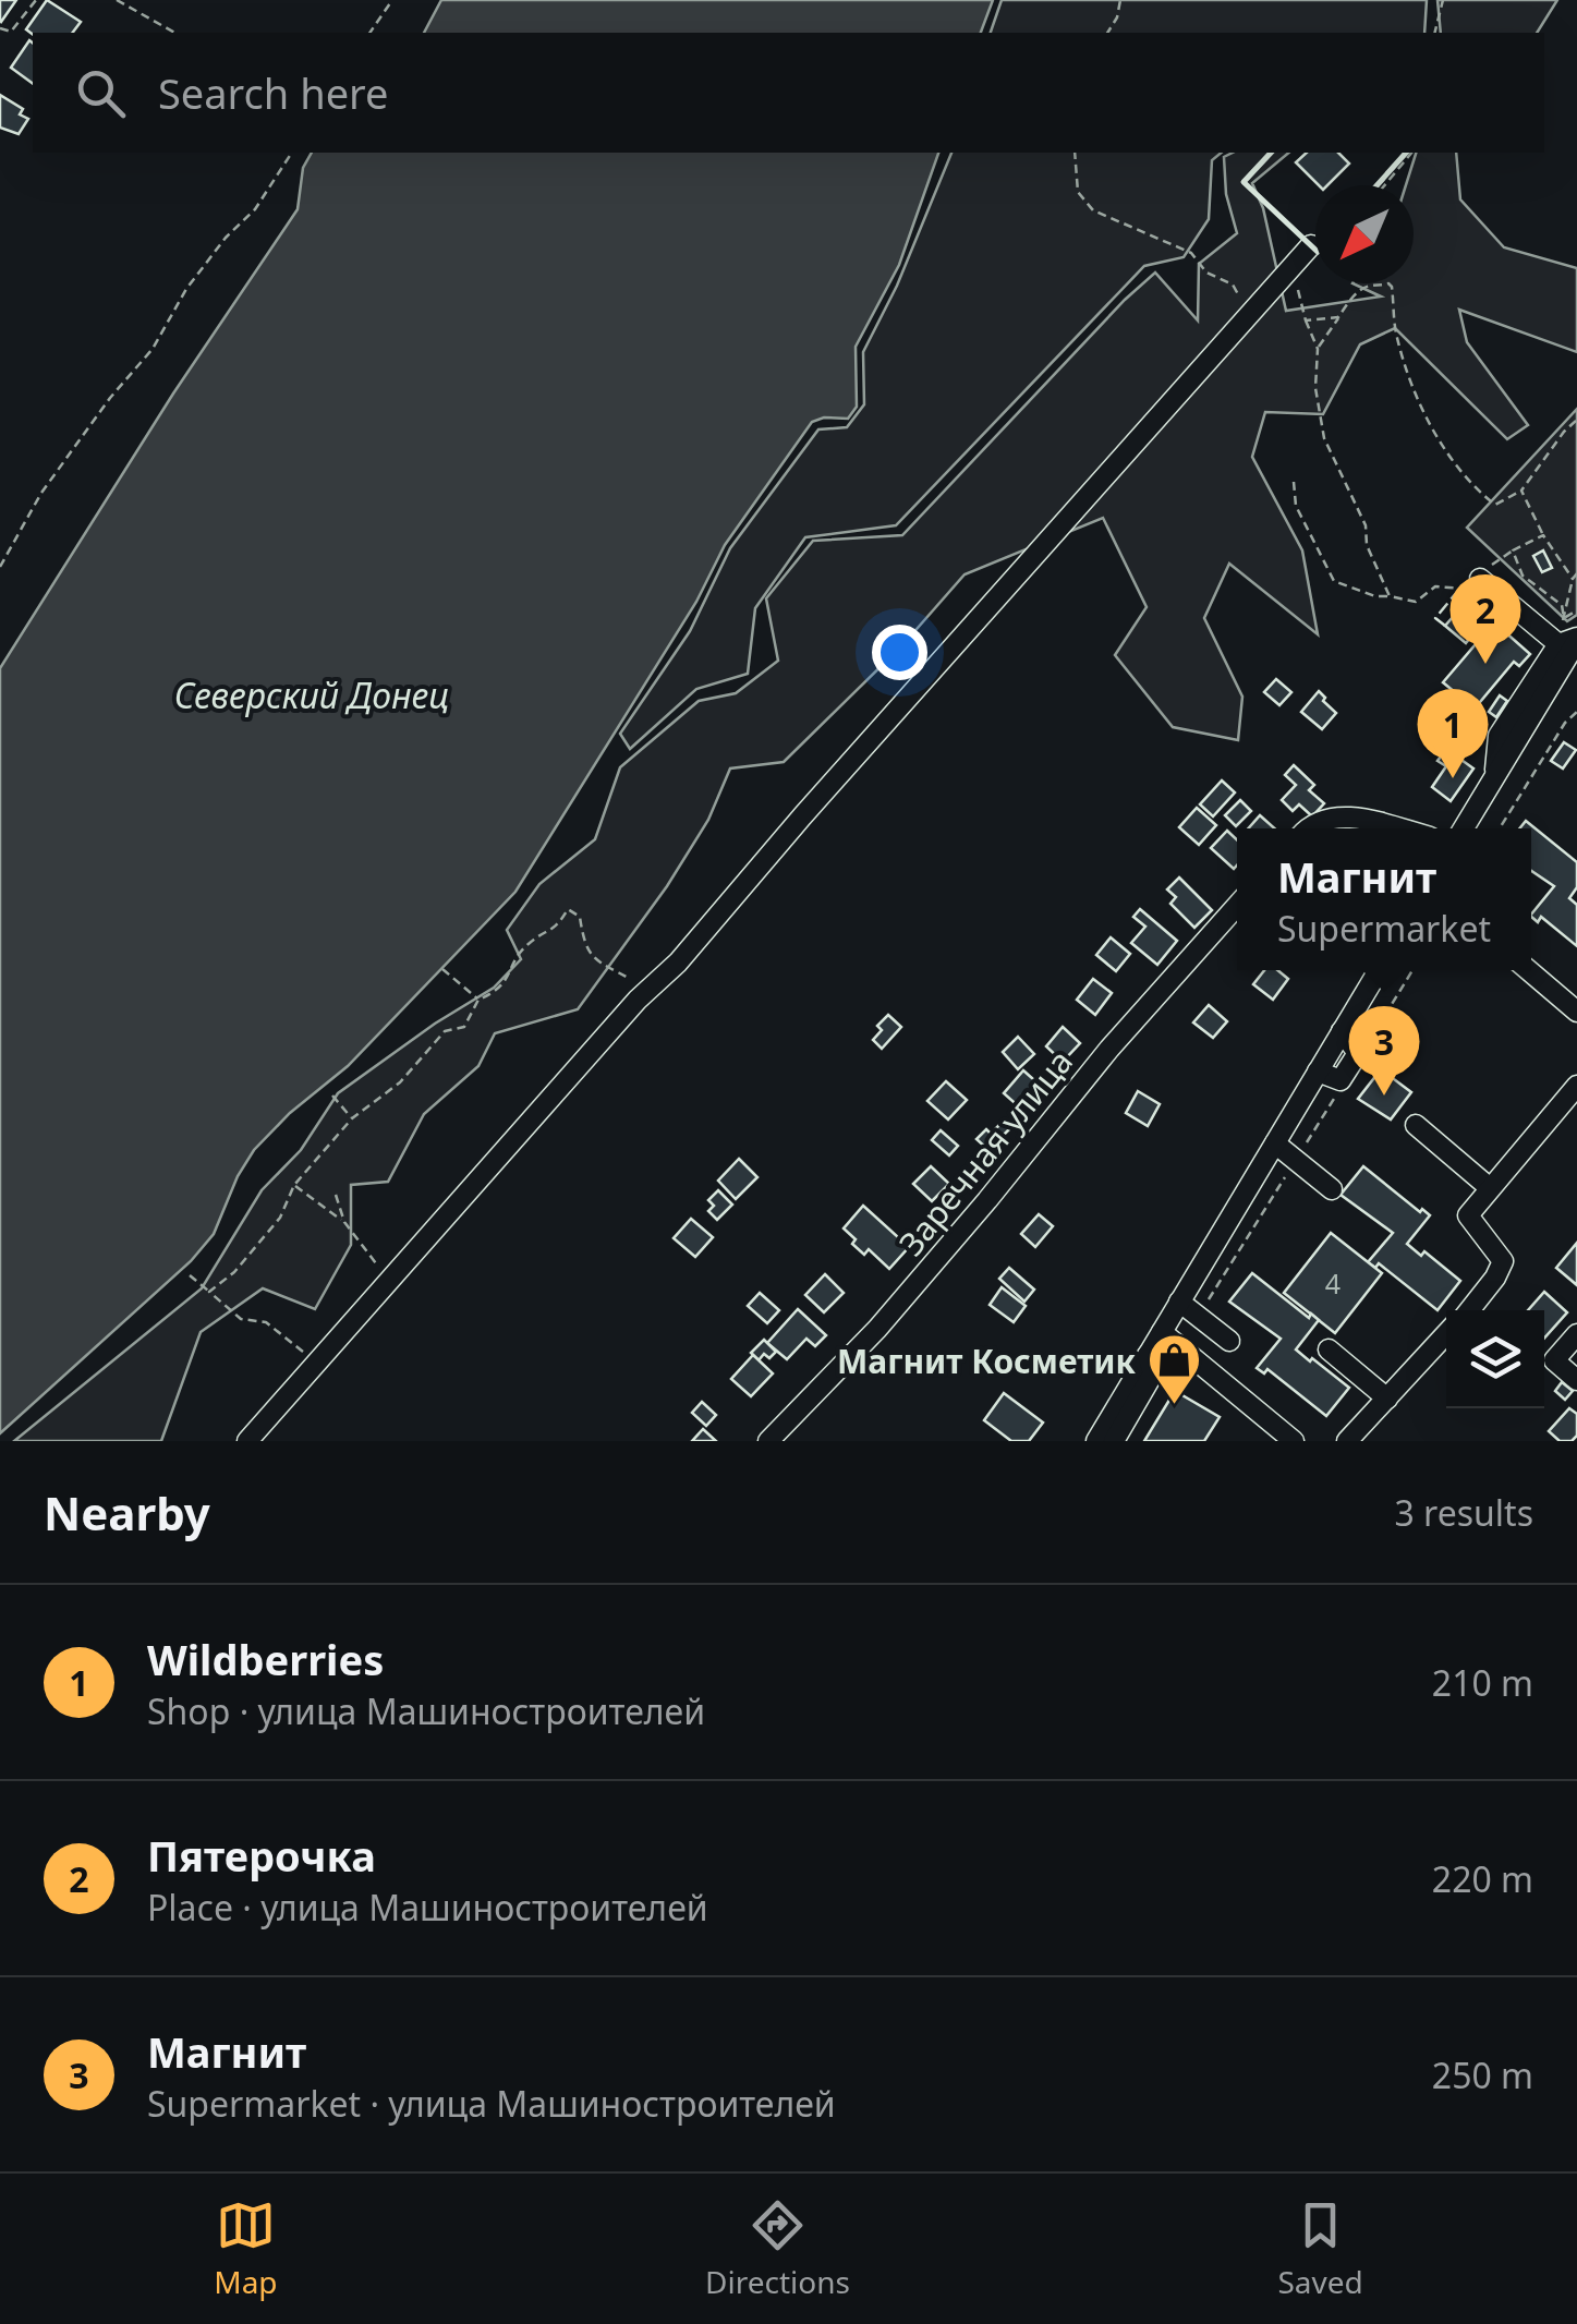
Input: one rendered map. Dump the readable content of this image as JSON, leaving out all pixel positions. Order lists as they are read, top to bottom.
{
  "streets": {
    "street": ["Заречная улица"]
  },
  "water": ["Северский Донец"],
  "places": {
    "shop": ["Магнит Косметик"]
  },
  "house_numbers": ["4"],
  "north": "bottom left",
  "page": {
    "search": "Search here",
    "pins": ["2", "1", "3"],
    "popup": ["Магнит", "Supermarket"],
    "heading": ["Nearby", "3 results"],
    "list": [
      {
        "mark": "1",
        "name": "Wildberries",
        "note": "Shop · улица Машиностроителей",
        "value": "210 m"
      },
      {
        "mark": "2",
        "name": "Пятерочка",
        "note": "Place · улица Машиностроителей",
        "value": "220 m"
      },
      {
        "mark": "3",
        "name": "Магнит",
        "note": "Supermarket · улица Машиностроителей",
        "value": "250 m"
      }
    ],
    "nav": ["Map", "Directions", "Saved"]
  }
}
